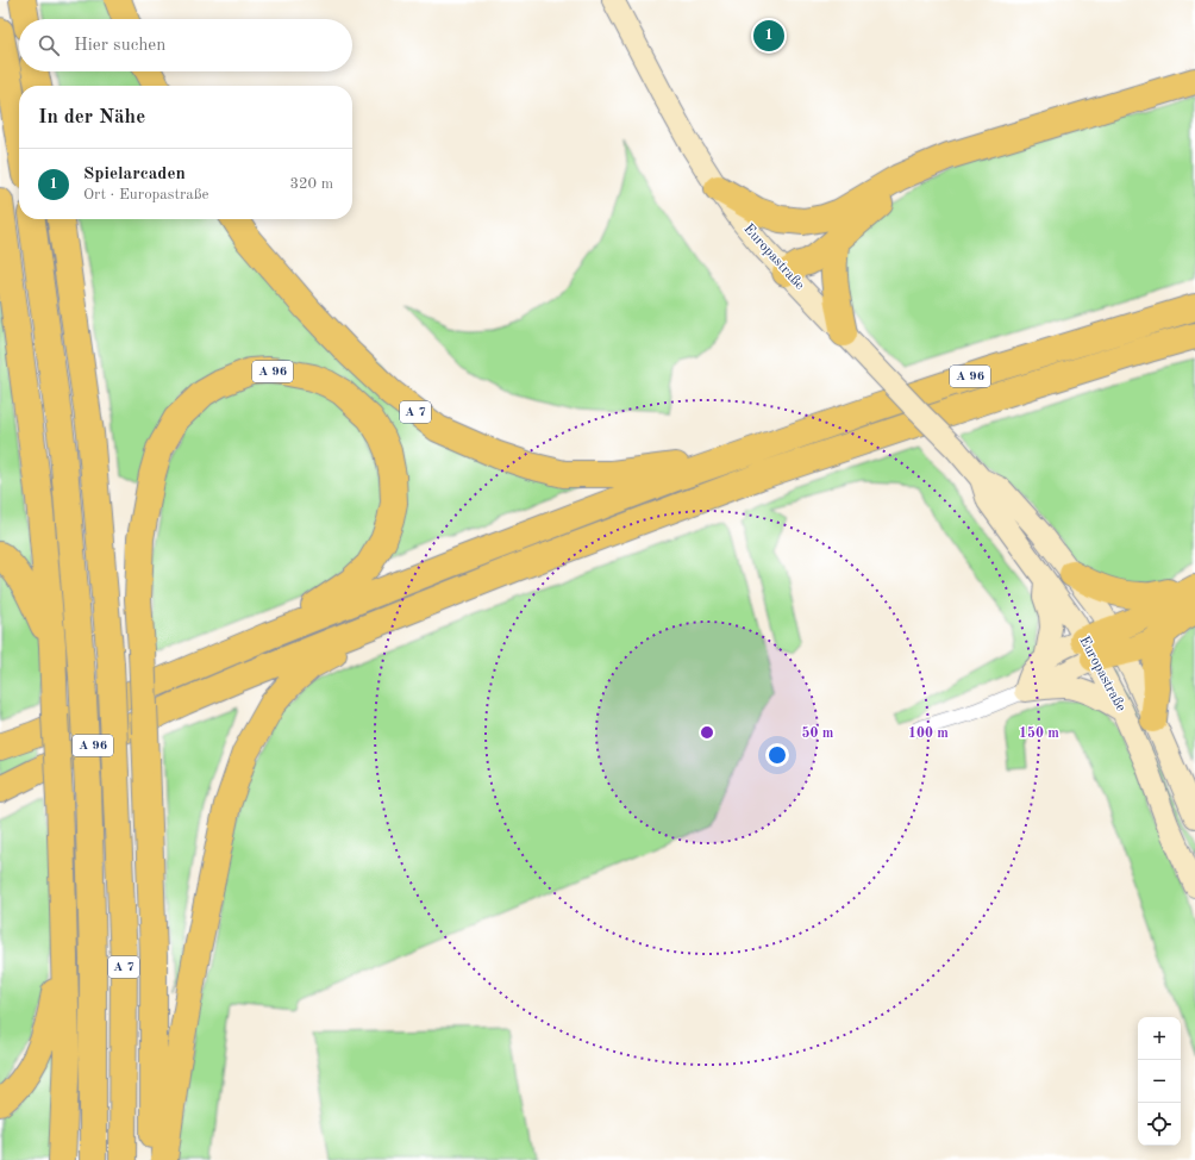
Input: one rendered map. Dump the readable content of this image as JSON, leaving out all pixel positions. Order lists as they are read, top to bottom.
{
  "streets": {
    "highway": ["A 96", "A 7"],
    "main road": ["Europastraße"]
  },
  "crossings": [
    ["A 96", "A 7"]
  ],
  "page": {
    "pins": "1",
    "search": "Hier suchen",
    "heading": "In der Nähe",
    "list": [
      {
        "mark": "1",
        "name": "Spielarcaden",
        "note": "Ort · Europastraße",
        "value": "320 m"
      }
    ],
    "map_buttons": ["+", "−"]
  },
  "rings": ["50 m", "100 m", "150 m"]
}
